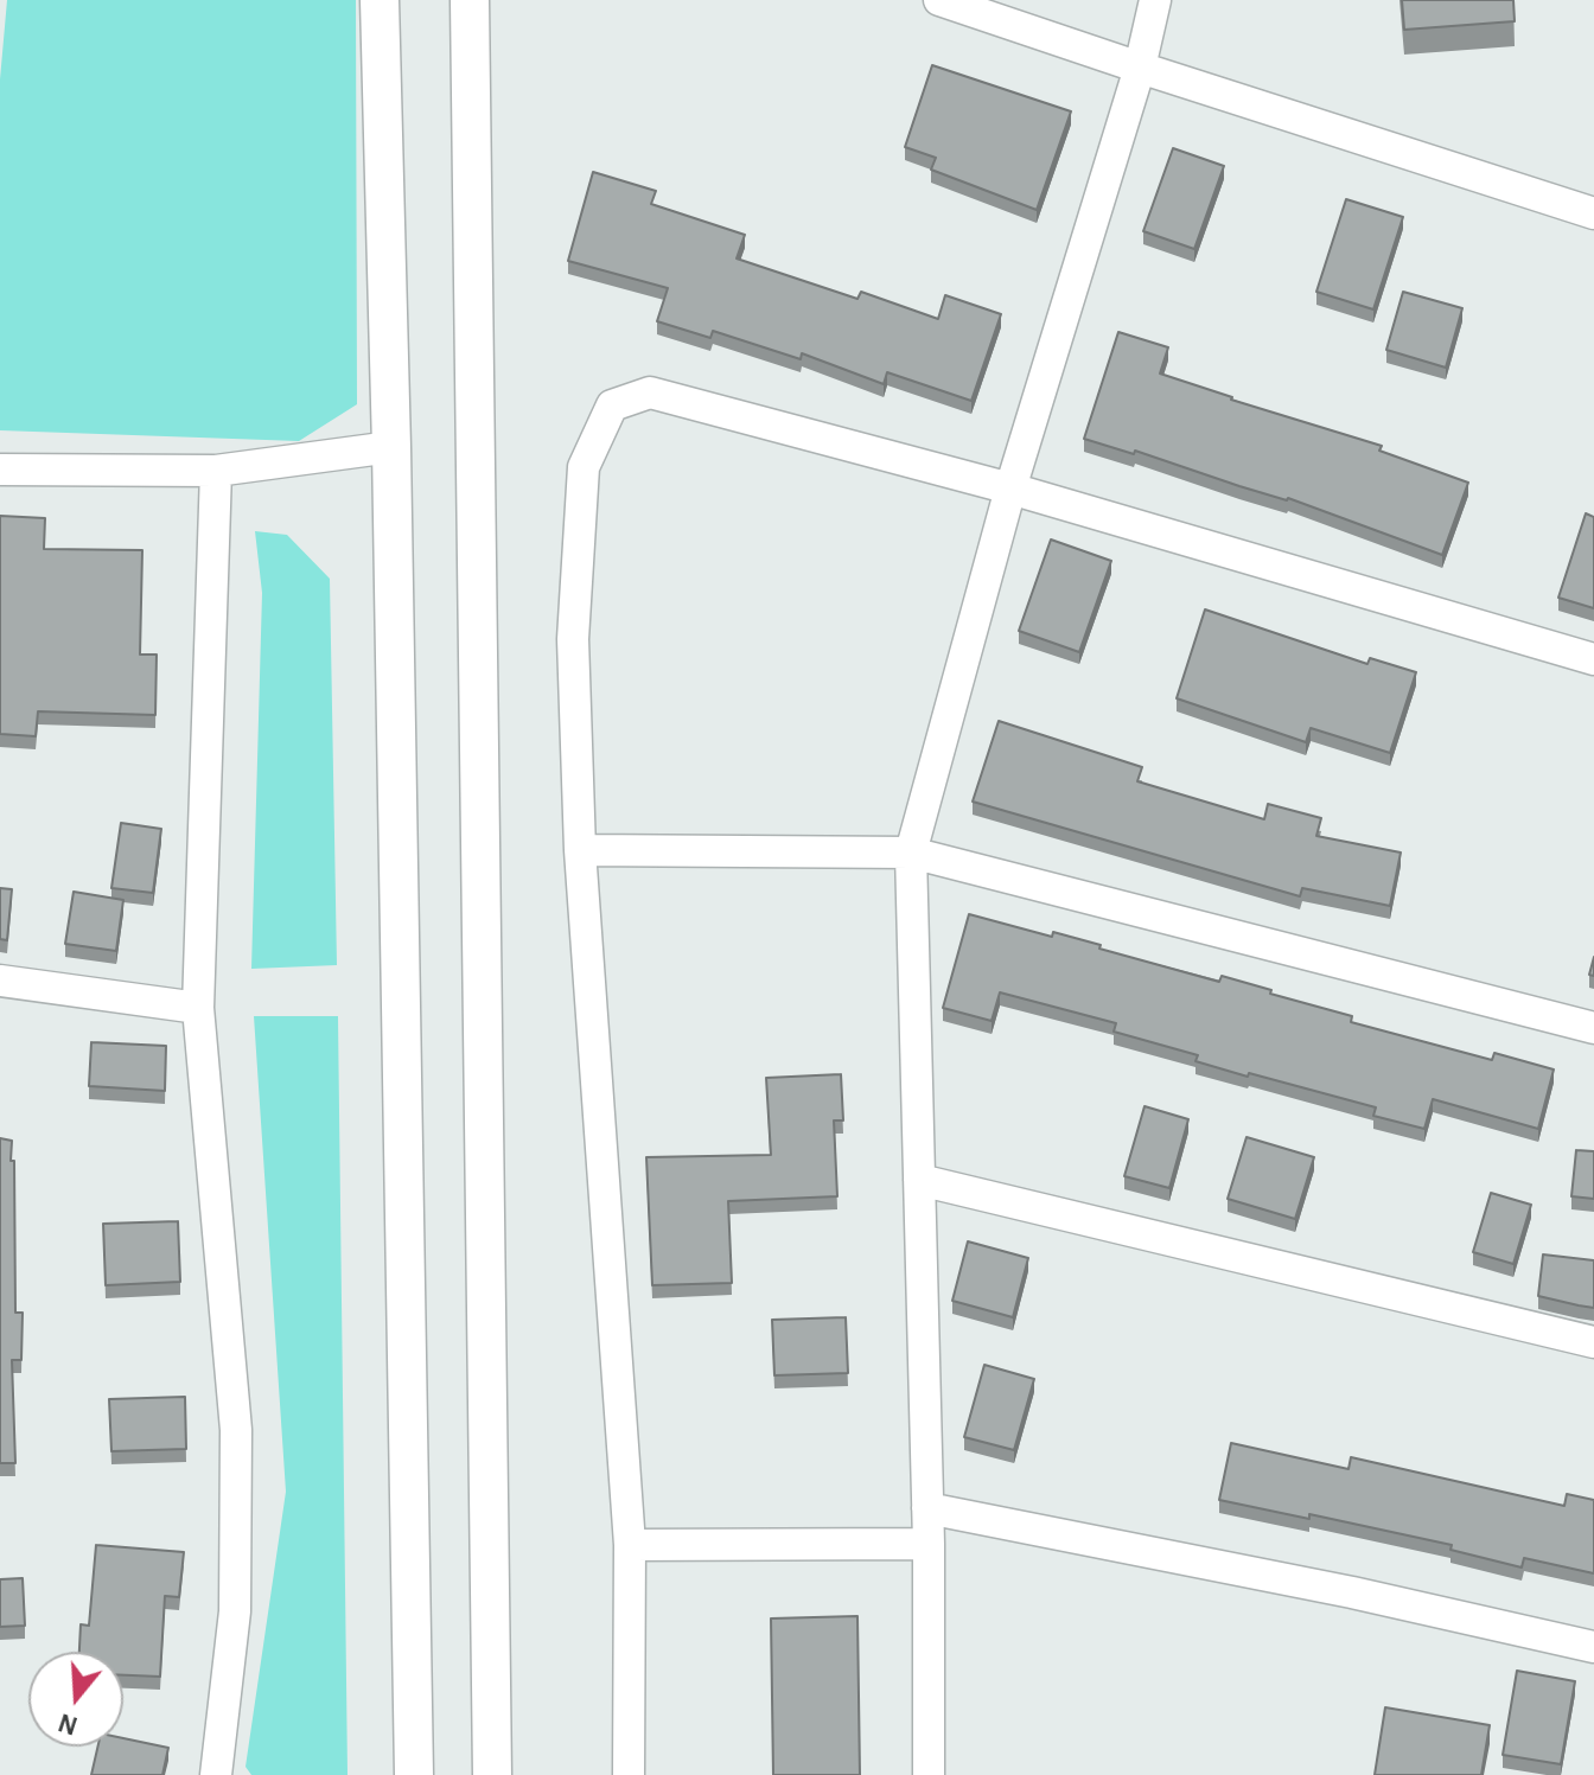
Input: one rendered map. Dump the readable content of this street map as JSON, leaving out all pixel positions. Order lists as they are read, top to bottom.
{
  "north": "bottom"
}
